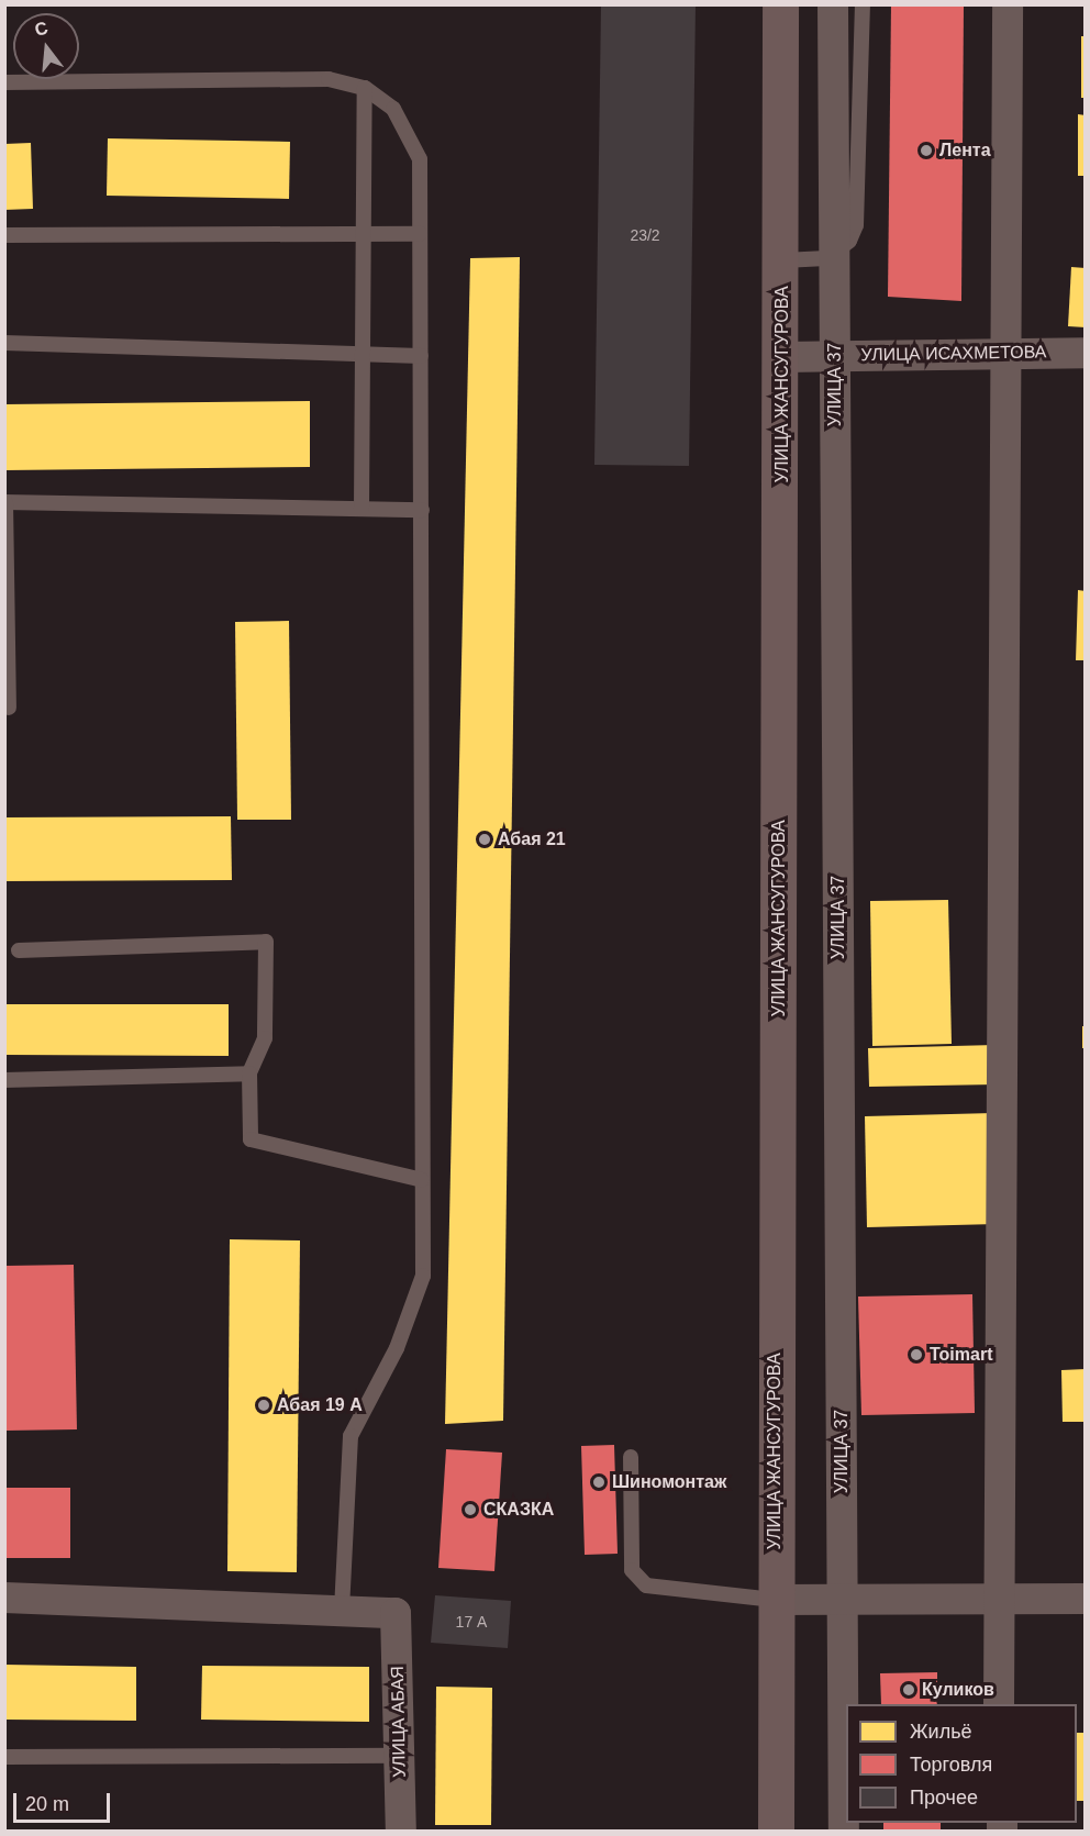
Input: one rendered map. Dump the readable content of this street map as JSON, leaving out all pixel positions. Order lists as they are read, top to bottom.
{
  "streets": {
    "main road": ["УЛИЦА ЖАНСУГУРОВА"],
    "street": ["УЛИЦА ИСАХМЕТОВА", "УЛИЦА 37", "УЛИЦА АБАЯ"]
  },
  "crossings": [
    ["УЛИЦА ИСАХМЕТОВА", "УЛИЦА ЖАНСУГУРОВА"]
  ],
  "places": [
    "Лента",
    "Абая 21",
    "Toimart",
    "Абая 19 А",
    "Шиномонтаж",
    "СКАЗКА",
    "Куликов"
  ],
  "house_numbers": ["23/2", "17 А"],
  "legend": ["Жильё", "Торговля", "Прочее"],
  "scale_bar": "20 m",
  "north": "top"
}
